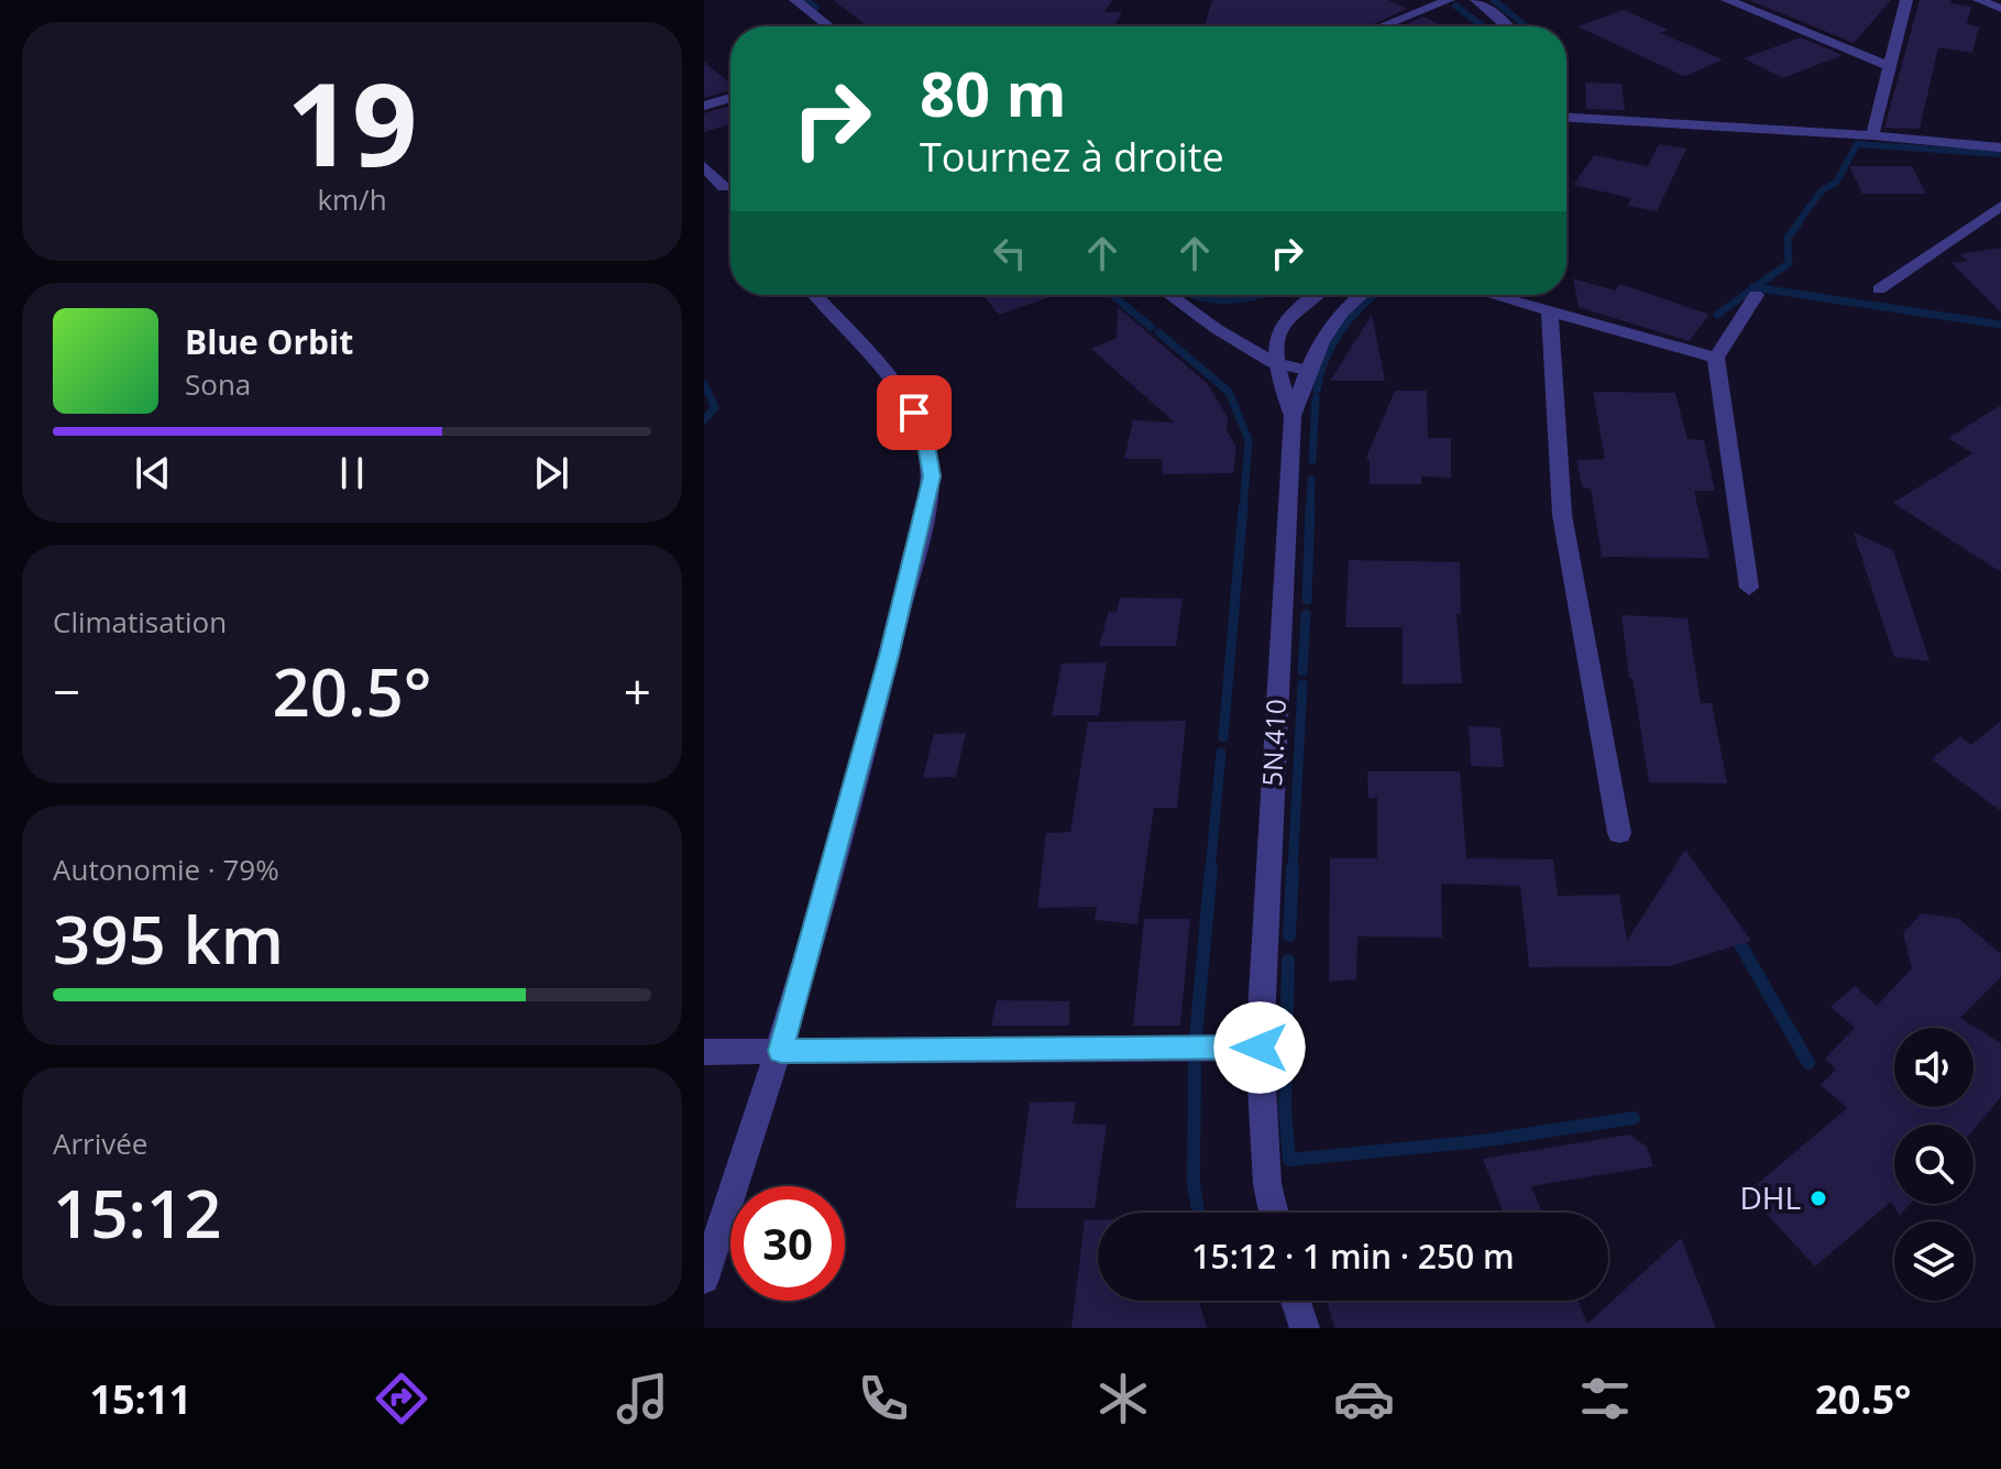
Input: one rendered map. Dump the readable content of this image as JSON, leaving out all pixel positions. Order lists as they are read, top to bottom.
{
  "streets": {
    "street": ["5N.410"]
  },
  "places": ["DHL"],
  "page": {
    "tile": [
      ["19", "km/h"],
      "Climatisation",
      ["Autonomie · 79%", "395 km"],
      ["Arrivée", "15:12"]
    ],
    "turn": ["80 m", "Tournez à droite"],
    "song": ["Blue Orbit", "Sona"],
    "heat": ["−", "20.5°", "+"],
    "limit": "30",
    "trip": "15:12 · 1 min · 250 m",
    "tabs": ["15:11", "20.5°"]
  }
}
